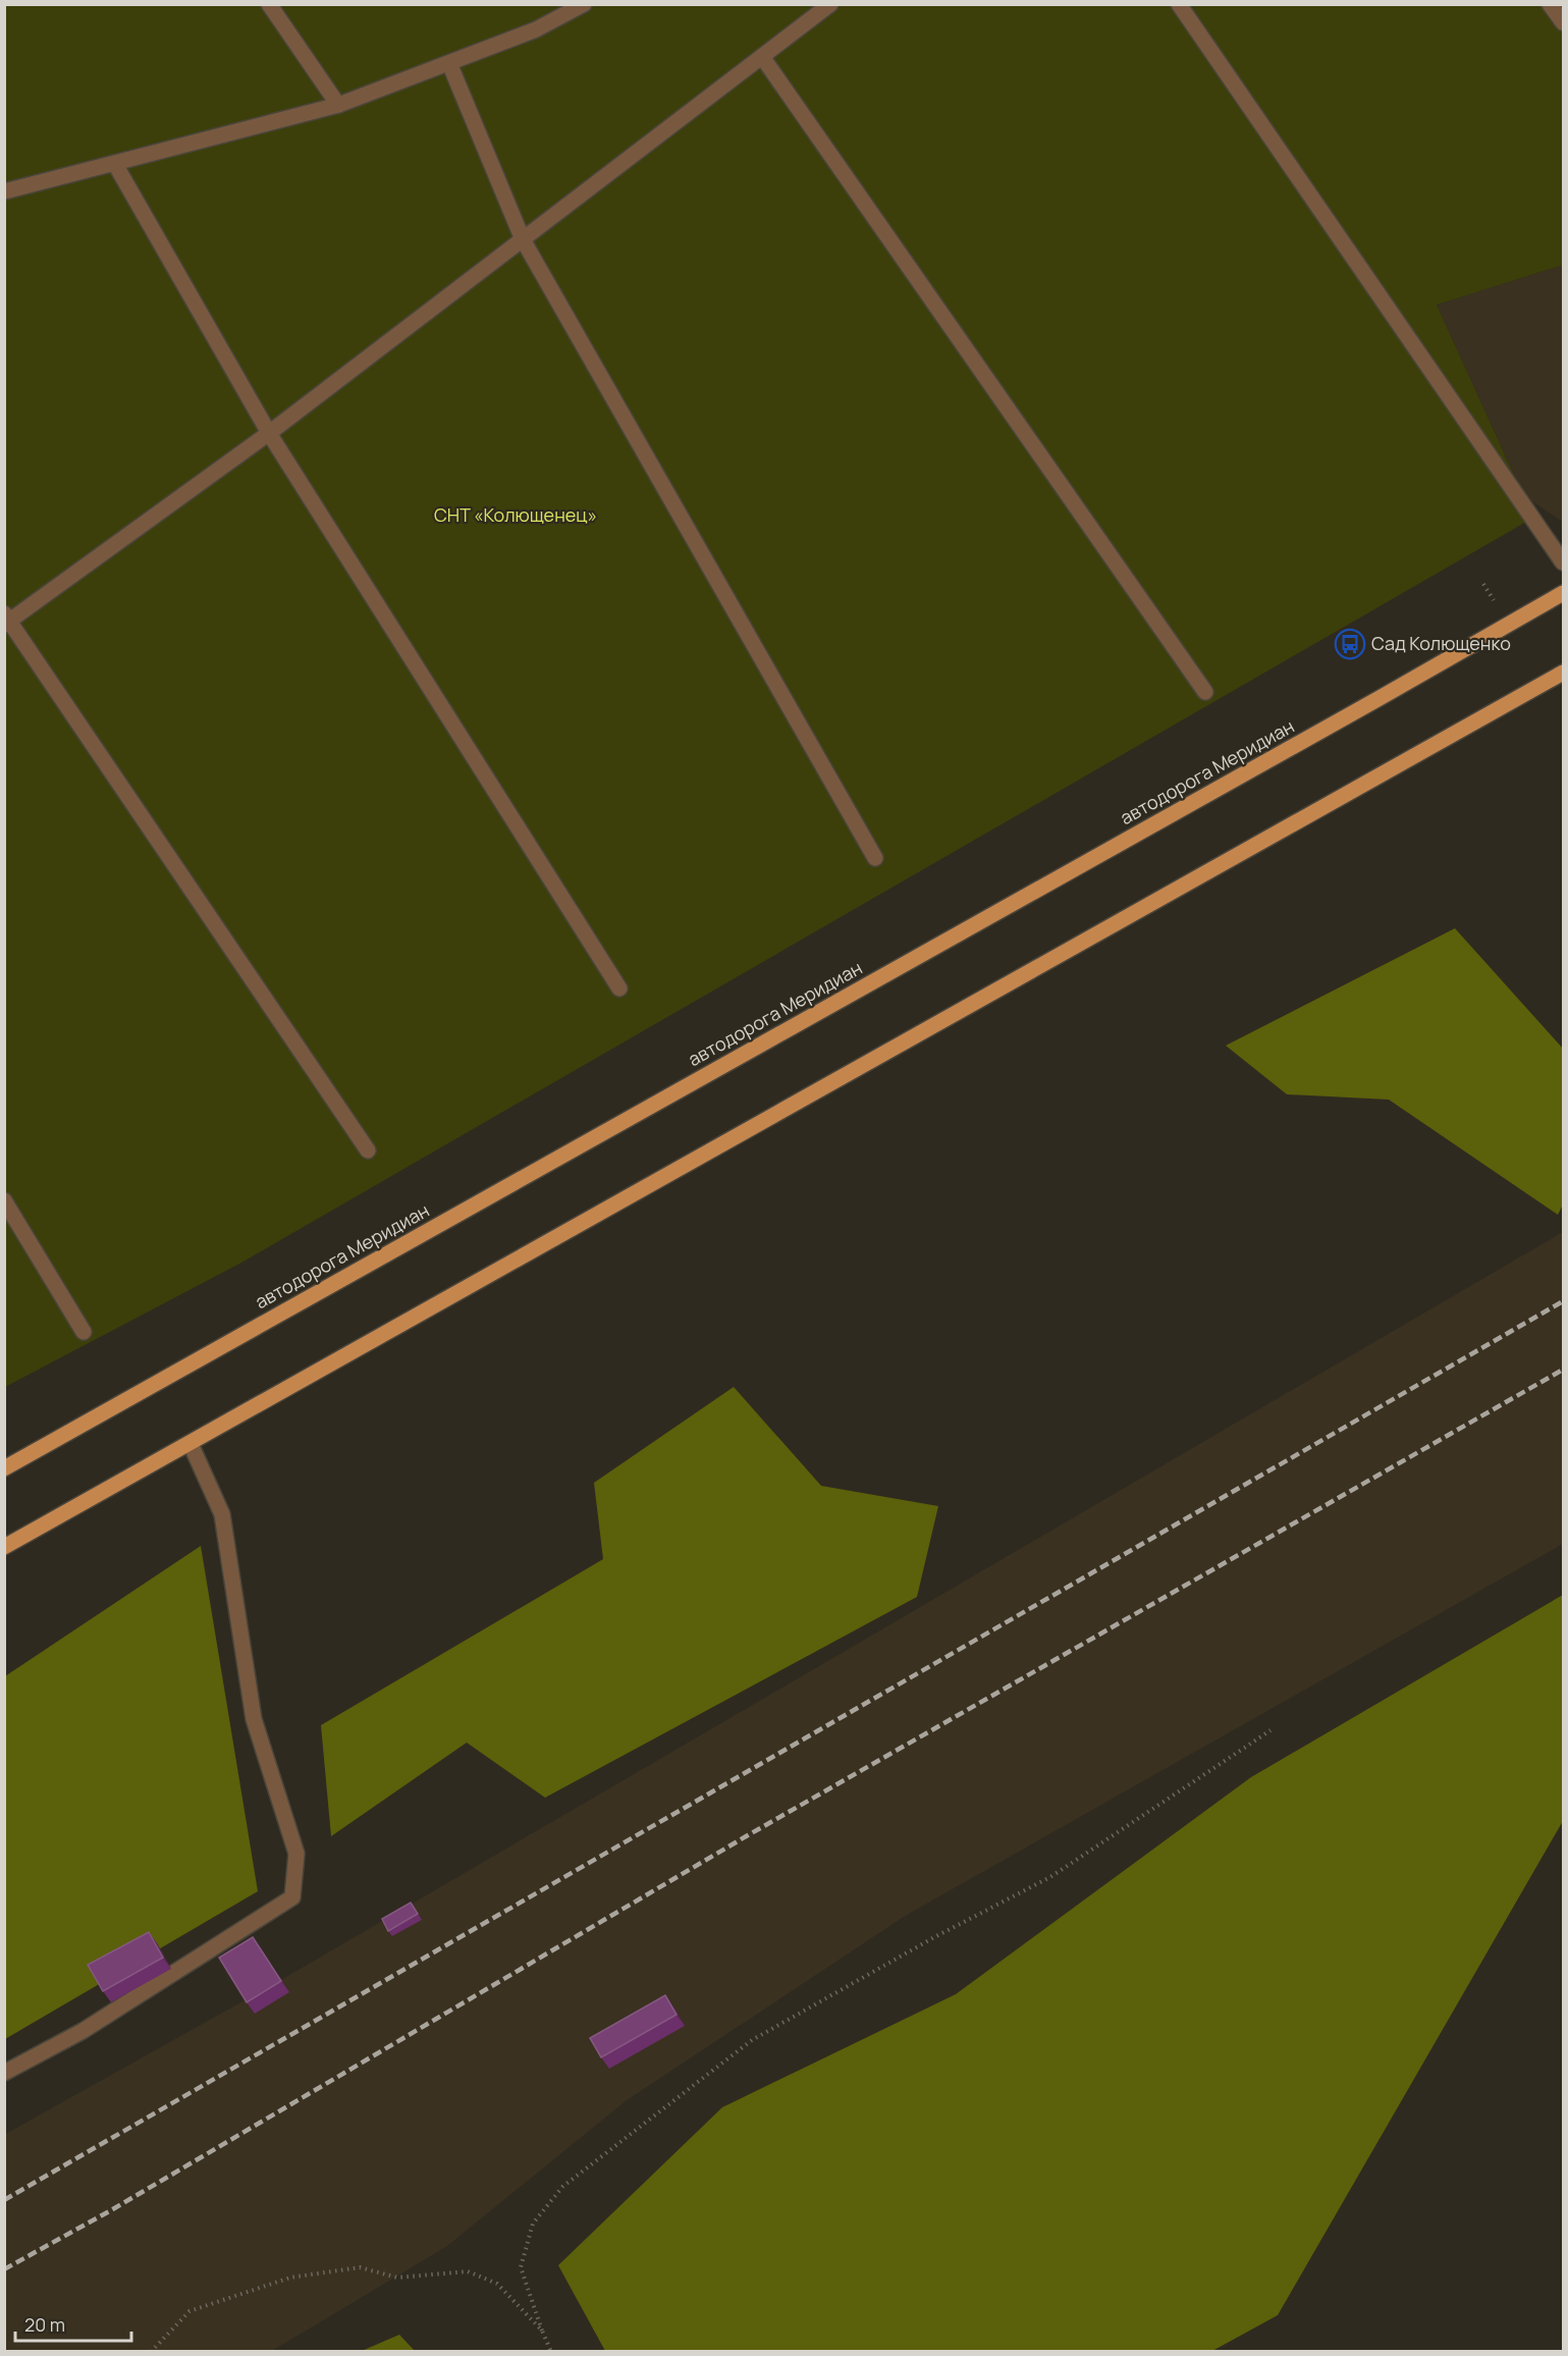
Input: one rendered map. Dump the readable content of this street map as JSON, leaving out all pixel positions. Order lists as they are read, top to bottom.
{
  "streets": {
    "main road": ["автодорога Меридиан"]
  },
  "parks": ["СНТ «Колющенец»"],
  "places": {
    "bus stop": ["Сад Колющенко"]
  },
  "scale_bar": "20 m"
}
